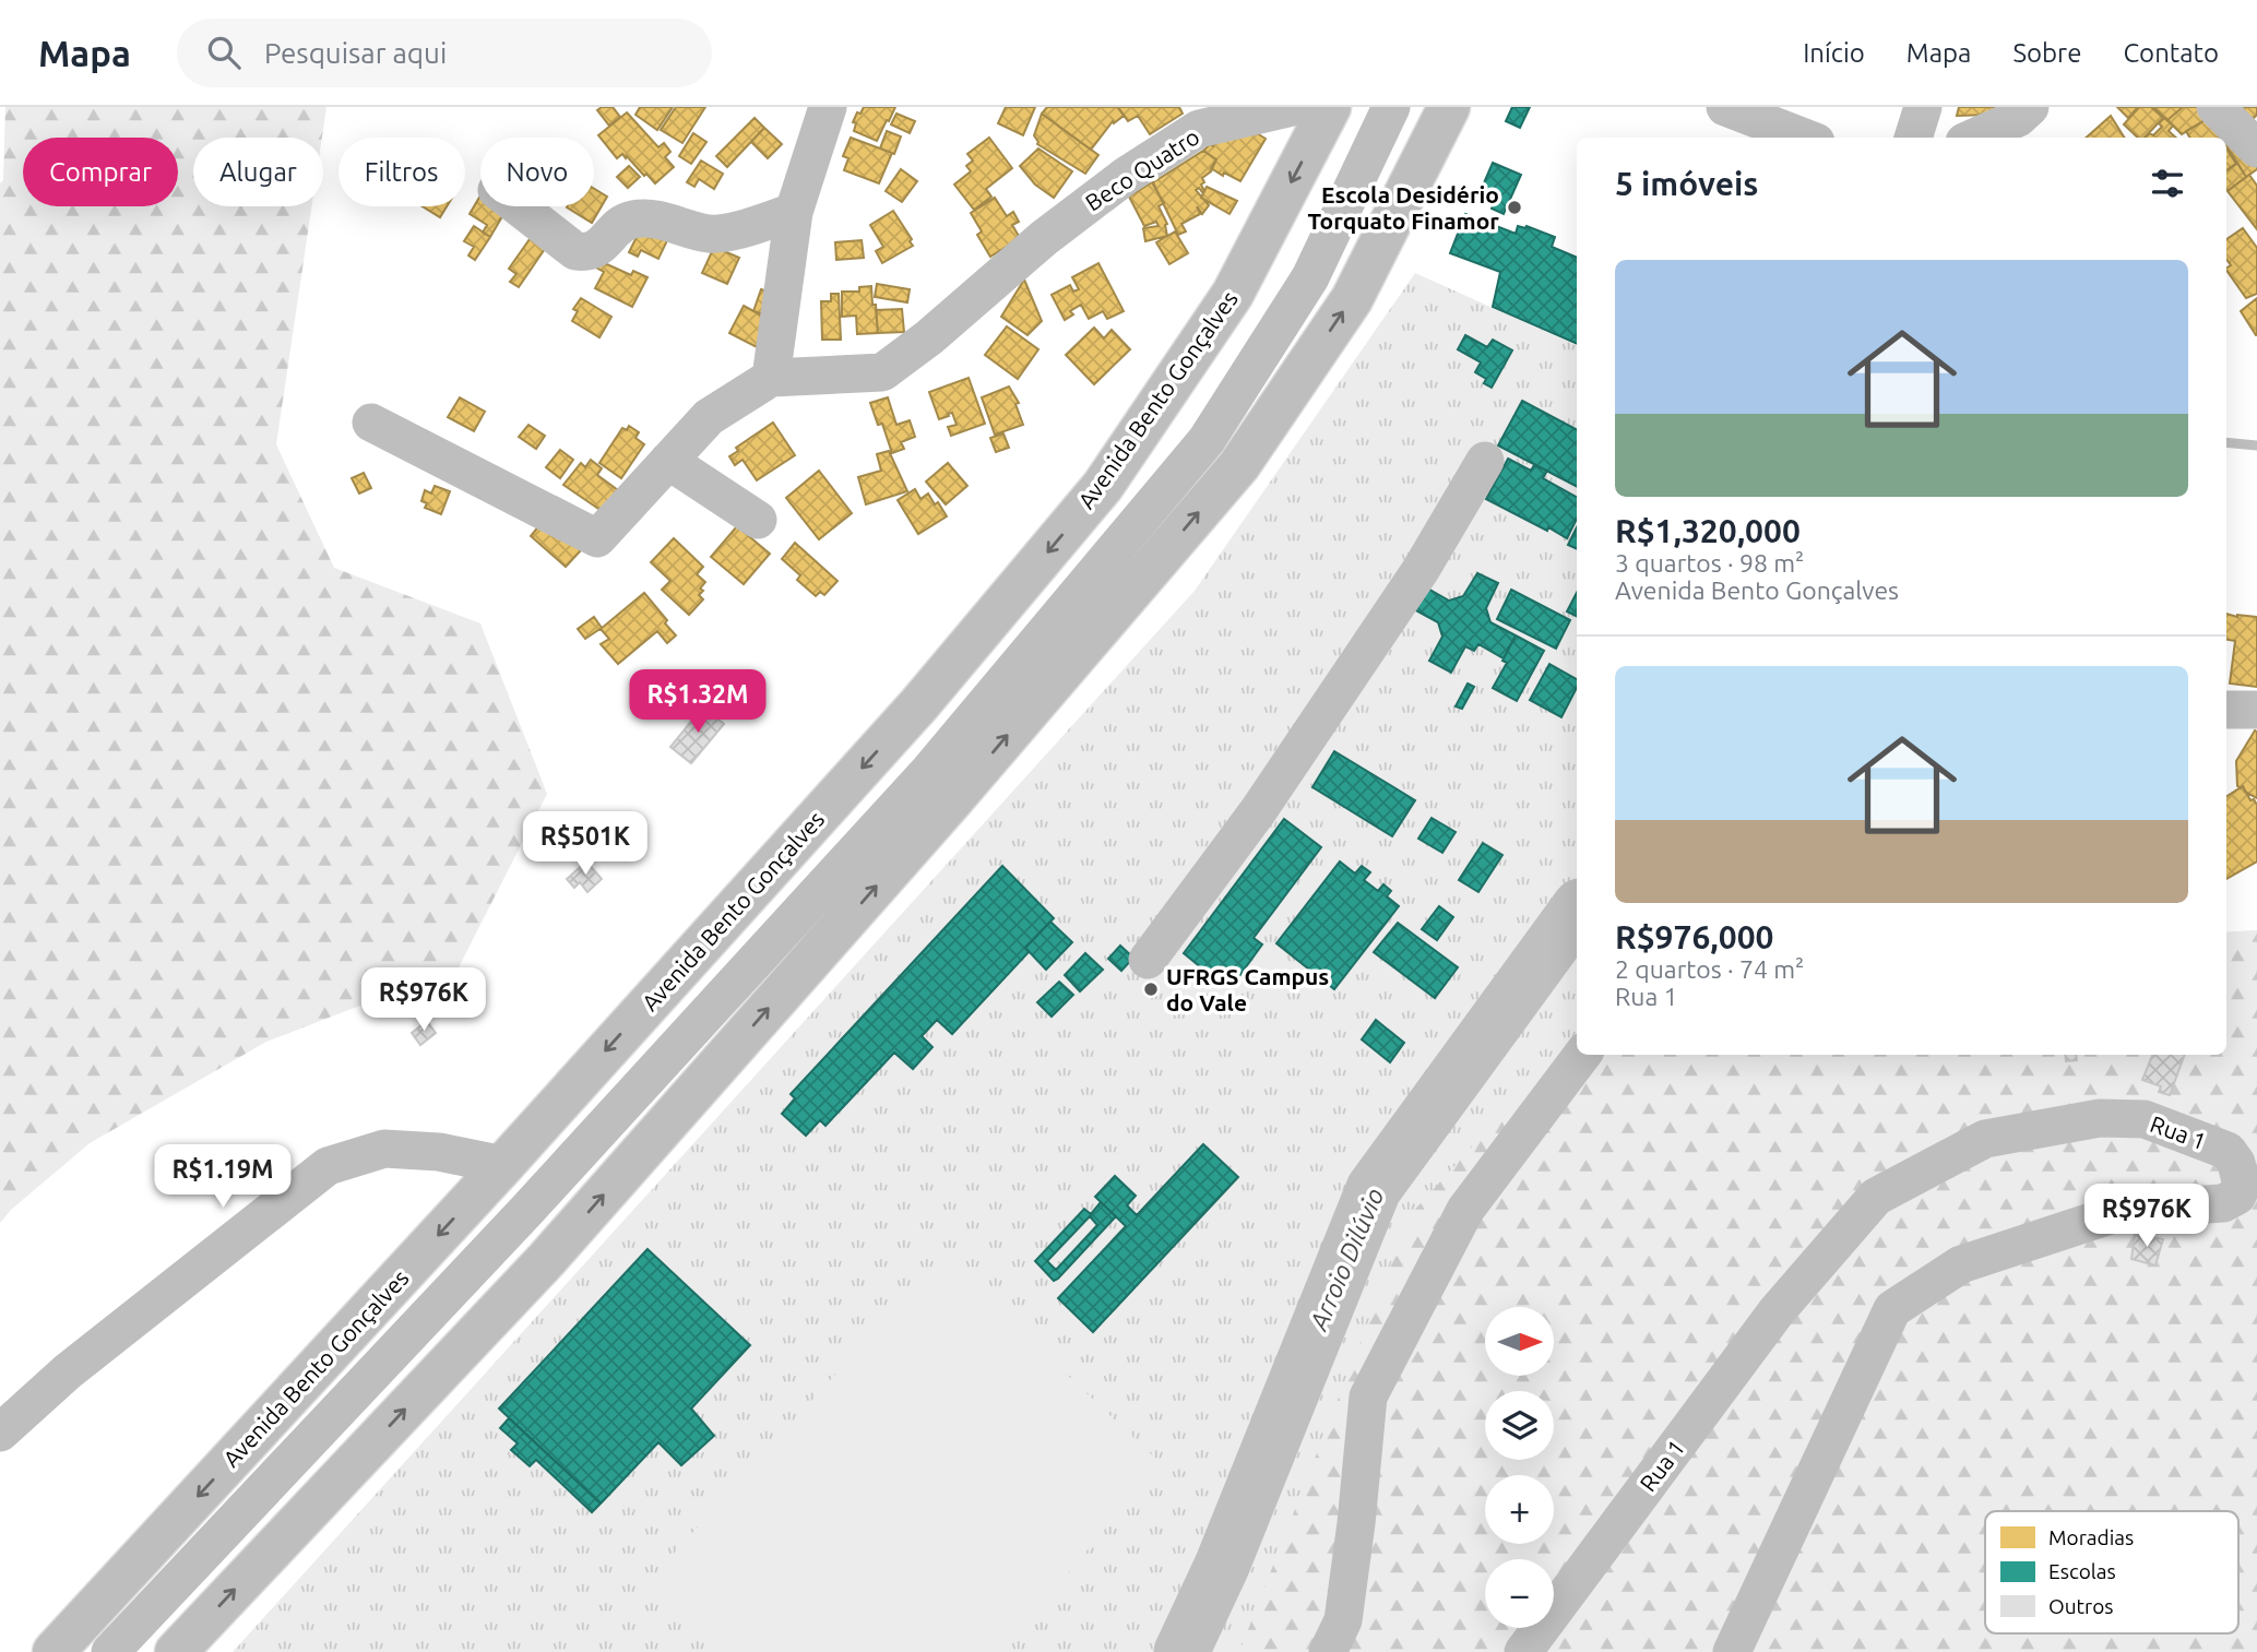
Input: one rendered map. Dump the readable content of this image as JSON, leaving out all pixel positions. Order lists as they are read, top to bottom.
{
  "streets": {
    "main road": ["Avenida Bento Gonçalves"],
    "street": ["Beco Quatro", "Rua 1"]
  },
  "water": ["Arroio Dilúvio"],
  "places": ["Escola Desidério Torquato Finamor", "UFRGS Campus do Vale"],
  "legend": ["Moradias", "Escolas", "Outros"],
  "north": "right",
  "page": {
    "header": "Mapa",
    "search": "Pesquisar aqui",
    "nav": [
      "Início",
      "Mapa",
      "Sobre",
      "Contato"
    ],
    "chip": [
      "Comprar",
      "Alugar",
      "Filtros",
      "Novo"
    ],
    "heading": "5 imóveis",
    "list": [
      {
        "name": "R$1,320,000",
        "note": "3 quartos · 98 m² · Avenida Bento Gonçalves"
      },
      {
        "name": "R$976,000",
        "note": "2 quartos · 74 m² · Rua 1"
      }
    ],
    "price": [
      "R$1.32M",
      "R$501K",
      "R$976K",
      "R$1.19M",
      "R$976K"
    ],
    "map_buttons": ["+", "−"]
  }
}
